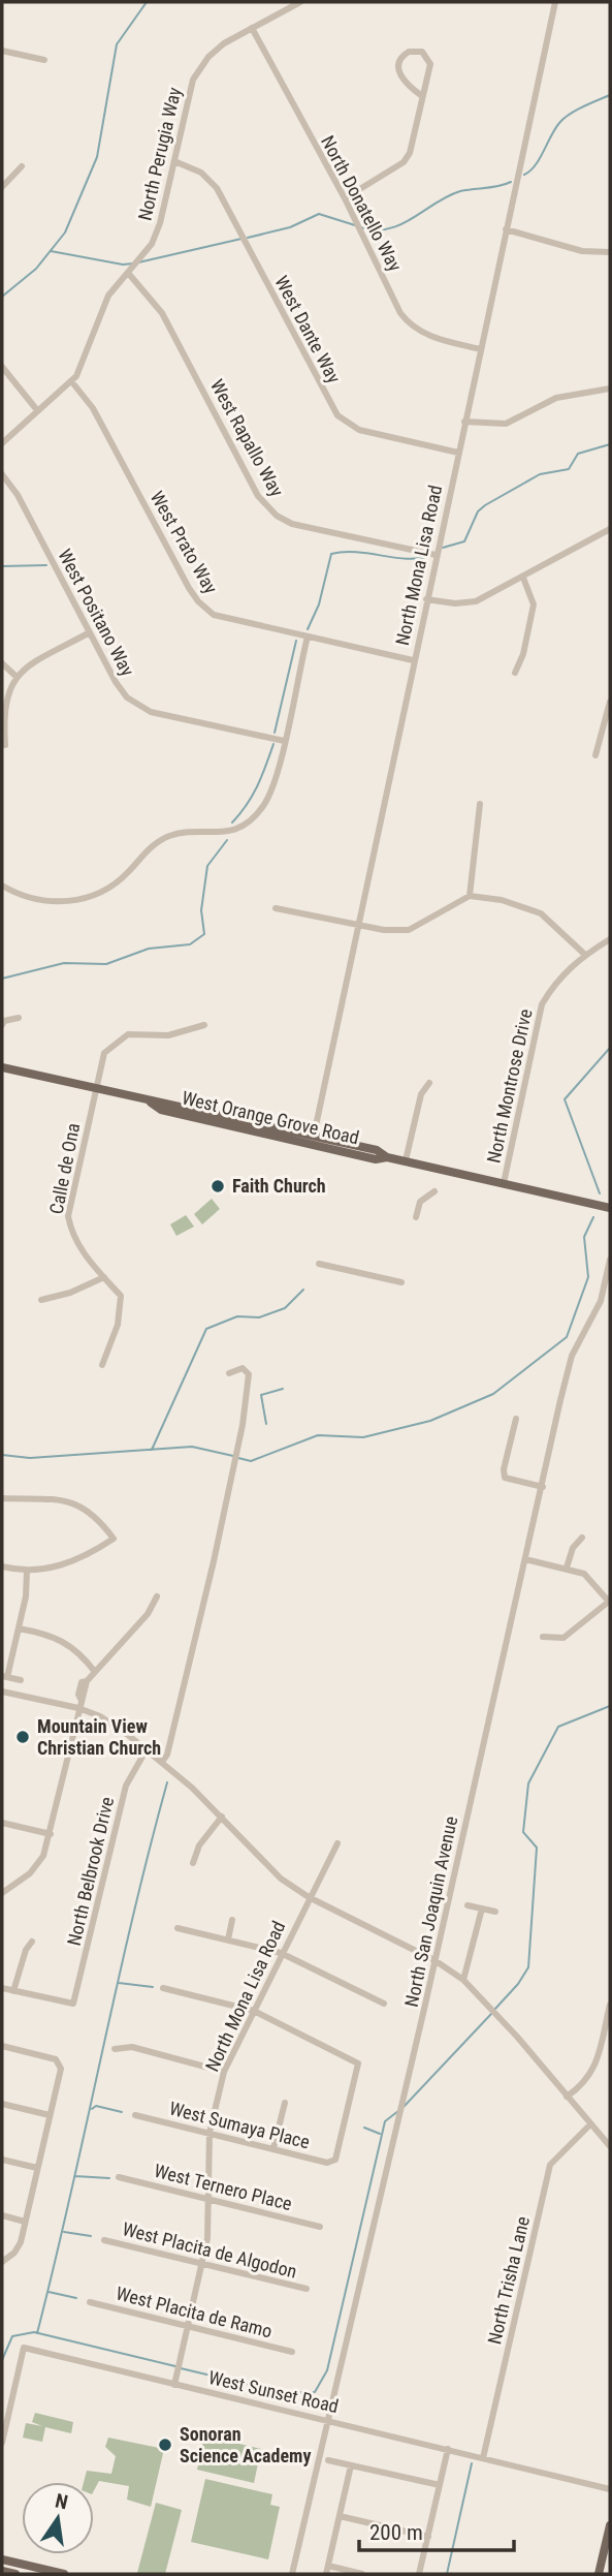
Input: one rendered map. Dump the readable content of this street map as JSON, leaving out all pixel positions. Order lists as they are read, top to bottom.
{
  "streets": {
    "main road": ["West Orange Grove Road"],
    "street": [
      "North Perugia Way",
      "North Donatello Way",
      "West Dante Way",
      "West Rapallo Way",
      "West Prato Way",
      "North Mona Lisa Road",
      "West Positano Way",
      "North Montrose Drive",
      "Calle de Ona",
      "North Belbrook Drive",
      "North San Joaquin Avenue",
      "West Sumaya Place",
      "West Ternero Place",
      "West Placita de Algodon",
      "North Trisha Lane",
      "West Placita de Ramo",
      "West Sunset Road"
    ]
  },
  "crossings": [
    ["North Perugia Way", "North Donatello Way"],
    ["North Perugia Way", "West Dante Way"],
    ["North Perugia Way", "West Rapallo Way"],
    ["North Perugia Way", "West Prato Way"],
    ["North Donatello Way", "North Mona Lisa Road"],
    ["West Dante Way", "North Mona Lisa Road"],
    ["West Rapallo Way", "North Mona Lisa Road"],
    ["West Prato Way", "North Mona Lisa Road"],
    ["North Mona Lisa Road", "West Orange Grove Road"],
    ["North Mona Lisa Road", "West Sumaya Place"],
    ["North Mona Lisa Road", "West Ternero Place"],
    ["North Mona Lisa Road", "West Placita de Algodon"],
    ["North Mona Lisa Road", "West Placita de Ramo"],
    ["North Mona Lisa Road", "West Sunset Road"],
    ["North Montrose Drive", "West Orange Grove Road"],
    ["West Orange Grove Road", "Calle de Ona"],
    ["North San Joaquin Avenue", "West Sunset Road"],
    ["North Trisha Lane", "West Sunset Road"]
  ],
  "places": ["Faith Church", "Mountain View Christian Church", "Sonoran Science Academy"],
  "scale_bar": "200 m",
  "north": "top"
}
